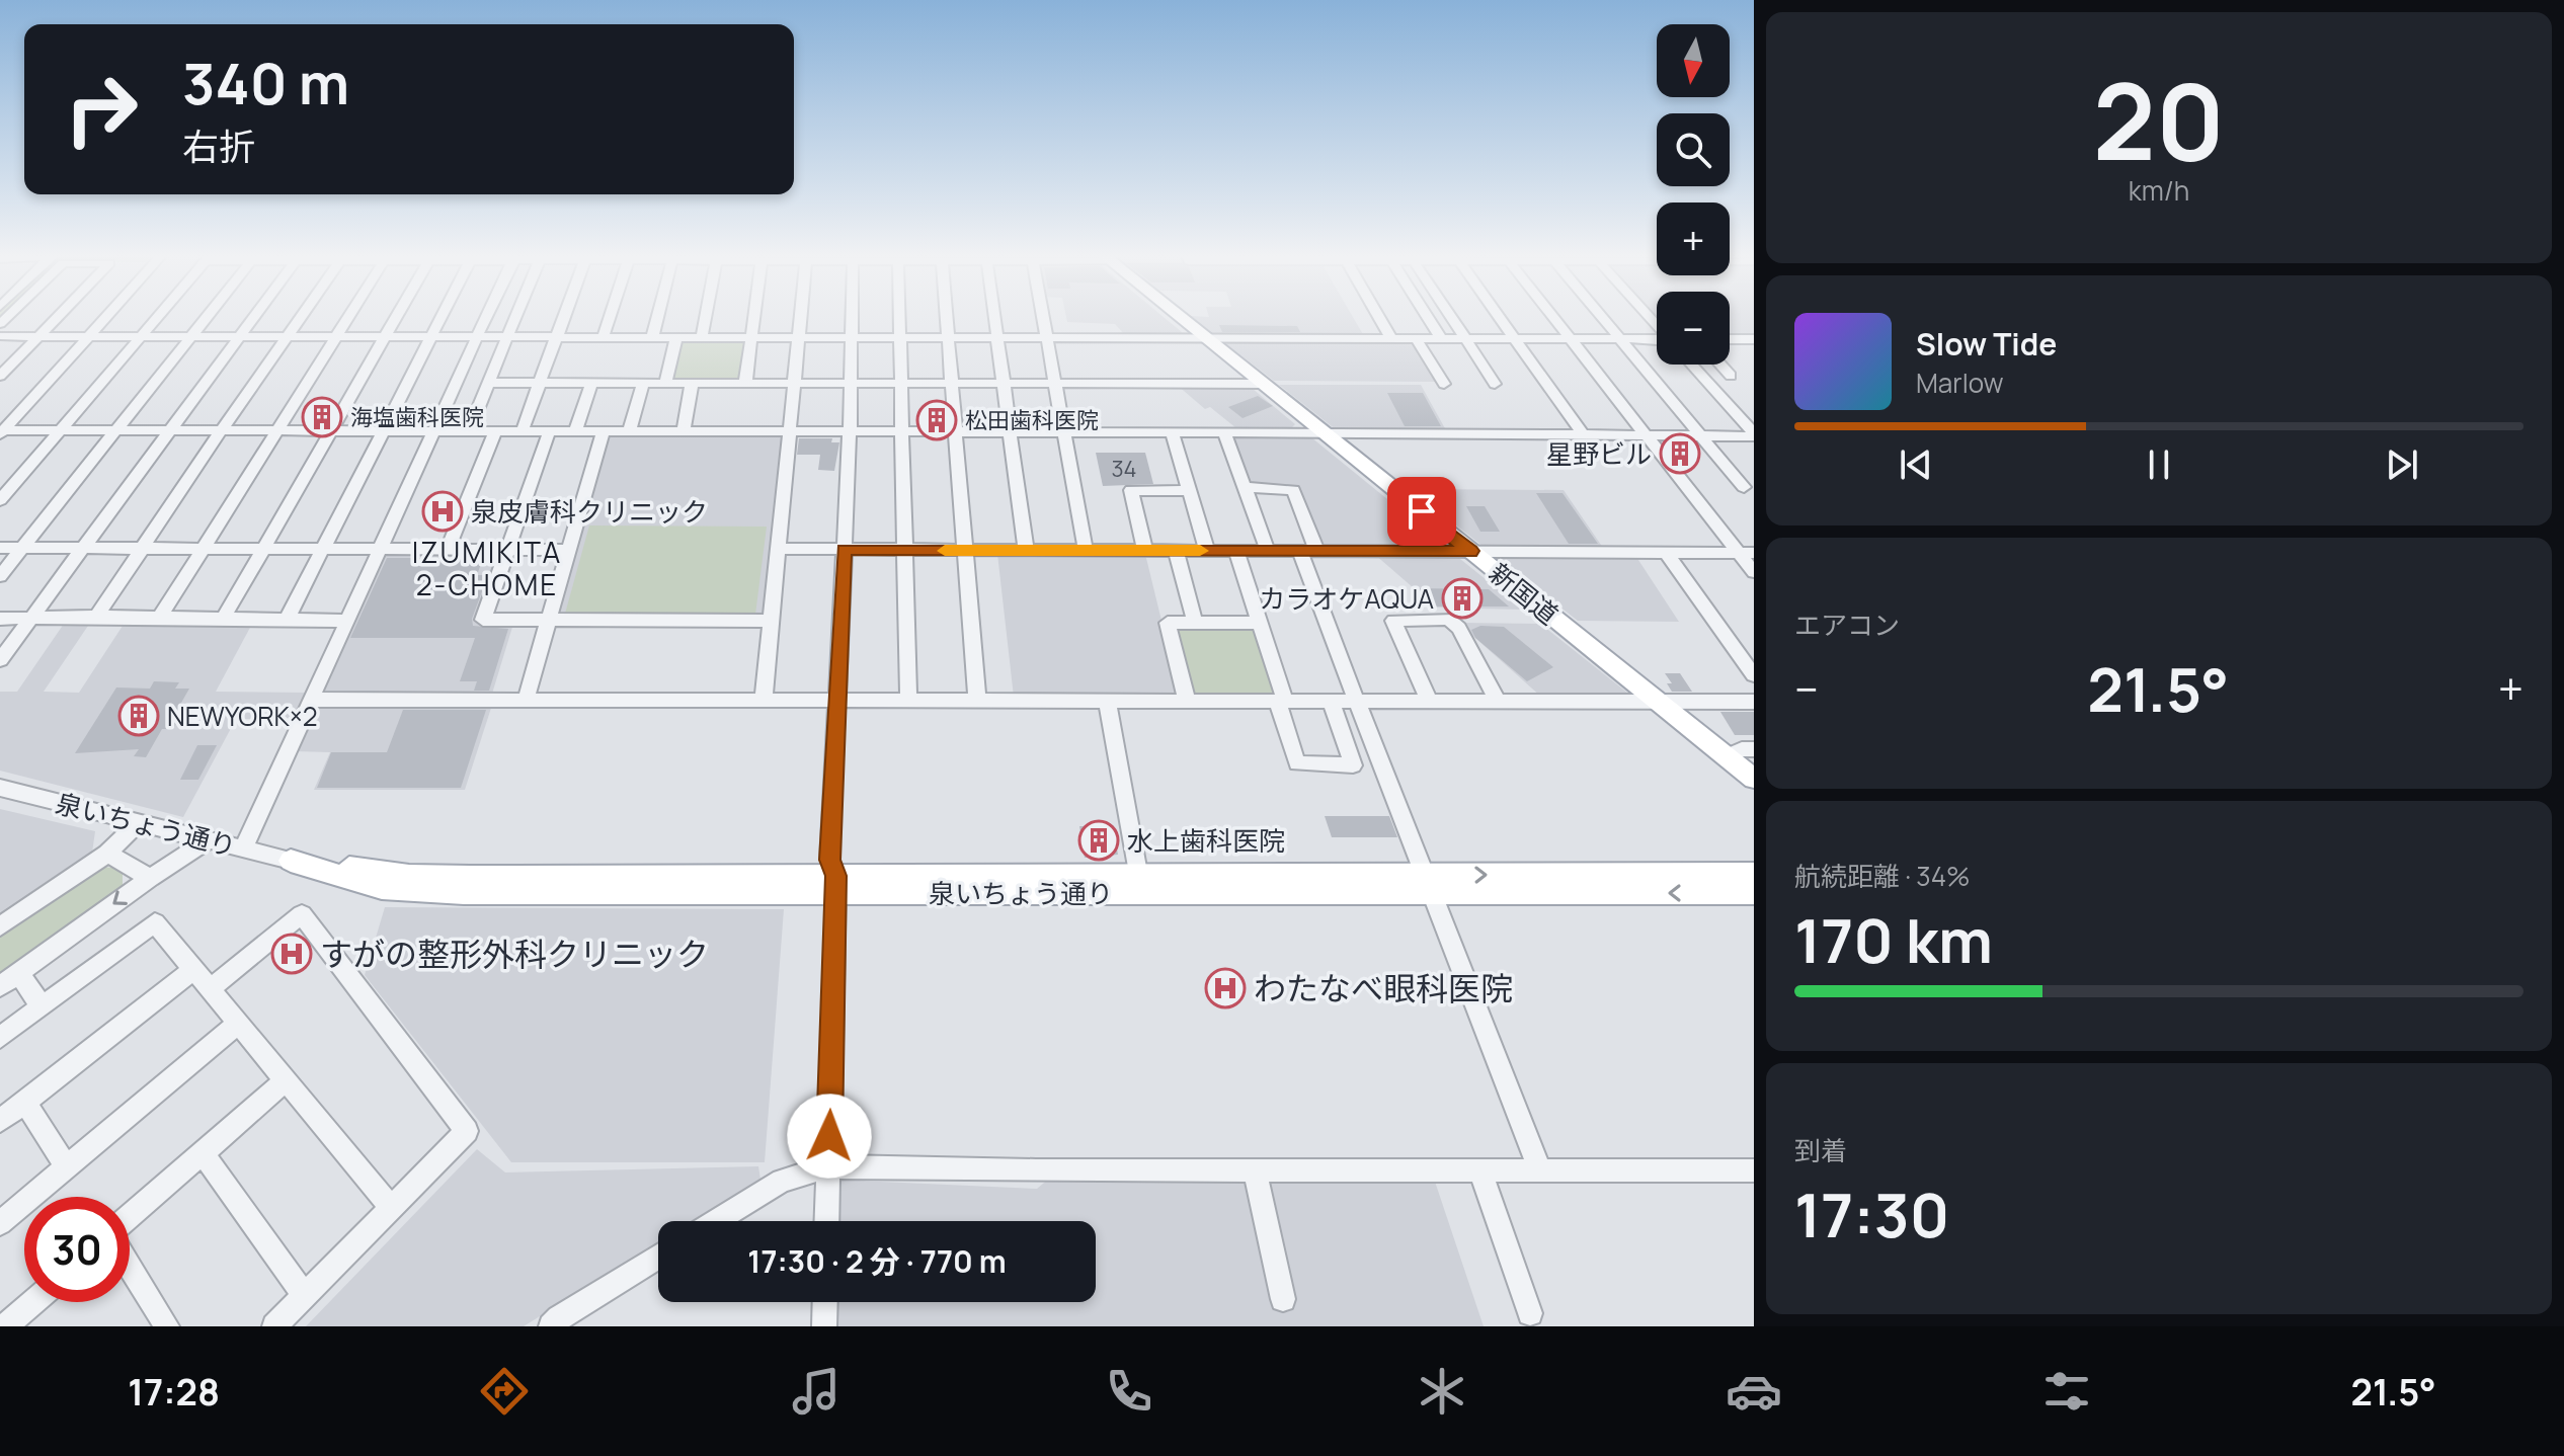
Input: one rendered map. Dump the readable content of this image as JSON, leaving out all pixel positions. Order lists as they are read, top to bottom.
{
  "streets": {
    "main road": ["新国道", "泉いちょう通り"]
  },
  "districts": ["IZUMIKITA 2-CHOME"],
  "places": {
    "building": [
      "海塩歯科医院",
      "松田歯科医院",
      "星野ビル",
      "カラオケAQUA",
      "NEWYORK×2",
      "水上歯科医院"
    ],
    "hospital": ["泉皮膚科クリニック", "すがの整形外科クリニック", "わたなべ眼科医院"]
  },
  "house_numbers": ["34"],
  "north": "bottom",
  "page": {
    "tile": [
      ["20", "km/h"],
      "エアコン",
      ["航続距離 · 34%", "170 km"],
      ["到着", "17:30"]
    ],
    "map_buttons": ["+", "−"],
    "turn": ["340 m", "右折"],
    "song": ["Slow Tide", "Marlow"],
    "heat": ["−", "21.5°", "+"],
    "limit": "30",
    "trip": "17:30 · 2 分 · 770 m",
    "tabs": ["17:28", "21.5°"]
  }
}
